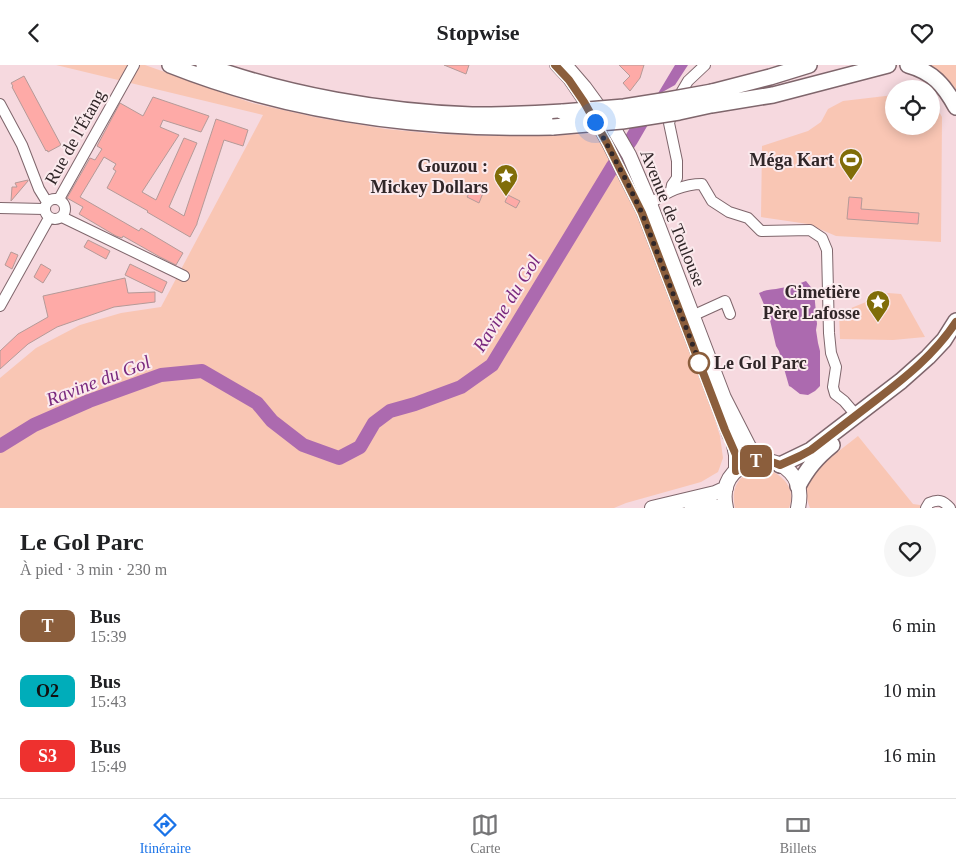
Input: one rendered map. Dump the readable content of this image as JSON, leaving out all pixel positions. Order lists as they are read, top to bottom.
{
  "streets": {
    "main road": ["Avenue de Toulouse"],
    "street": ["Rue de l'Étang"]
  },
  "water": ["Ravine du Gol"],
  "places": {
    "sports": ["Méga Kart"],
    "place": ["Gouzou : Mickey Dollars", "Cimetière Père Lafosse"],
    "other": ["Le Gol Parc"]
  },
  "lines": ["bus line T"],
  "page": {
    "header": "Stopwise",
    "on_map": "T",
    "heading": ["Le Gol Parc", "À pied · 3 min · 230 m"],
    "list": [
      {
        "mark": "T",
        "name": "Bus",
        "note": "15:39",
        "value": "6 min"
      },
      {
        "mark": "O2",
        "name": "Bus",
        "note": "15:43",
        "value": "10 min"
      },
      {
        "mark": "S3",
        "name": "Bus",
        "note": "15:49",
        "value": "16 min"
      }
    ],
    "tabs": ["Itinéraire", "Carte", "Billets"]
  }
}
